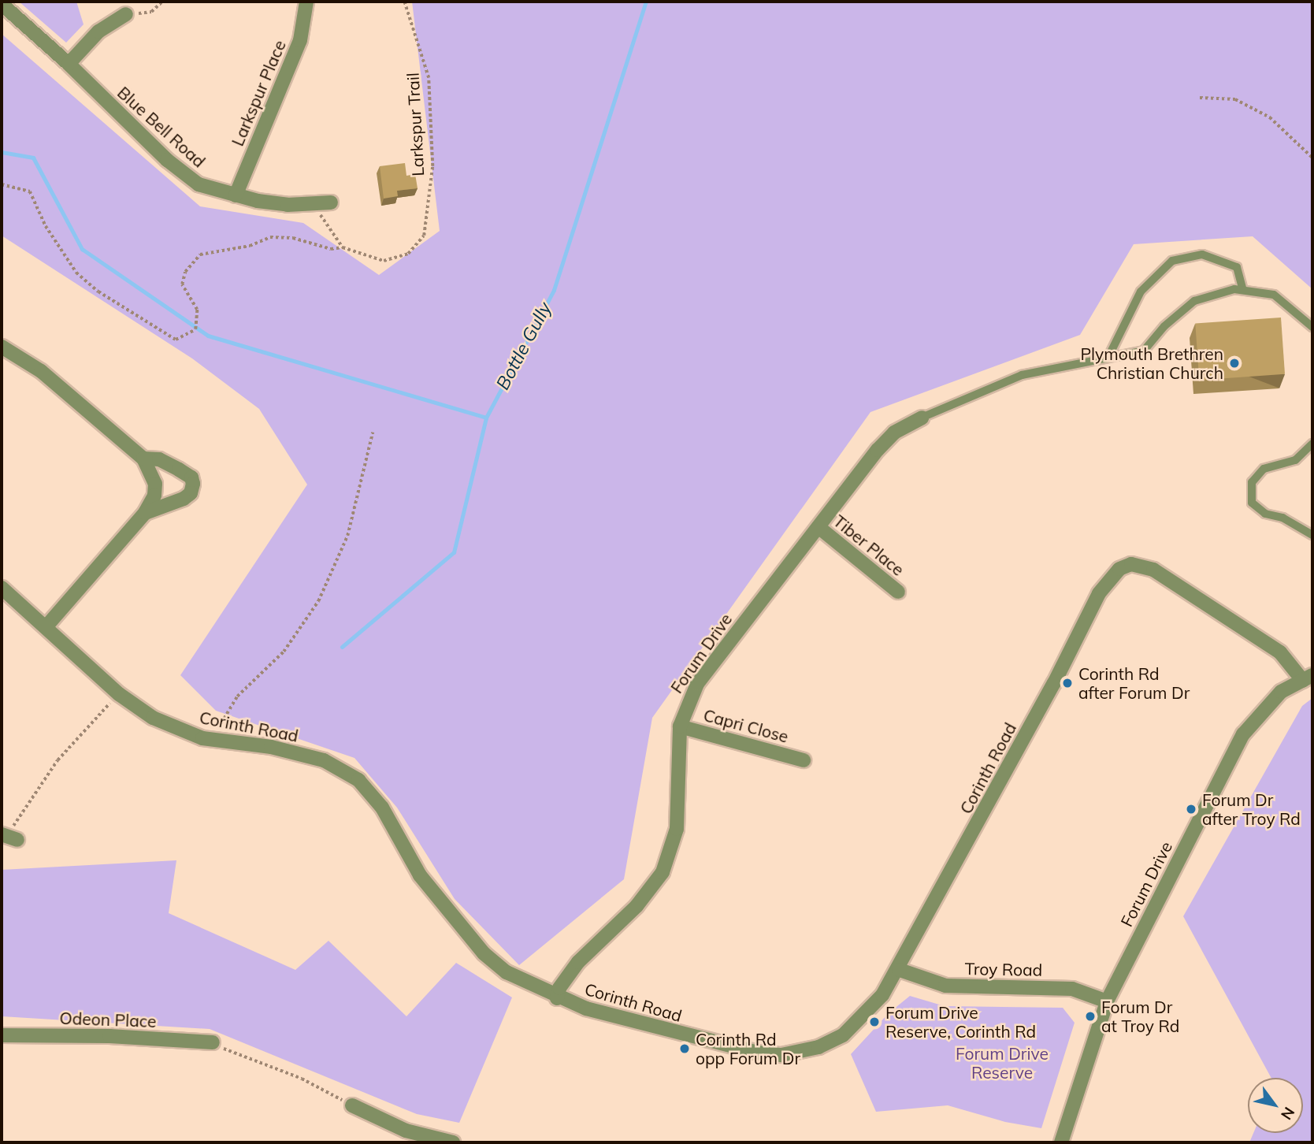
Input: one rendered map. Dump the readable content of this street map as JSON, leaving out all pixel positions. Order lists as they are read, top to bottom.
{
  "streets": {
    "street": [
      "Larkspur Place",
      "Blue Bell Road",
      "Tiber Place",
      "Forum Drive",
      "Capri Close",
      "Corinth Road",
      "Troy Road",
      "Odeon Place"
    ],
    "path": ["Larkspur Trail"]
  },
  "crossings": [
    ["Larkspur Place", "Blue Bell Road"],
    ["Tiber Place", "Forum Drive"],
    ["Forum Drive", "Capri Close"],
    ["Forum Drive", "Corinth Road"],
    ["Forum Drive", "Troy Road"],
    ["Corinth Road", "Troy Road"]
  ],
  "water": ["Bottle Gully"],
  "parks": ["Forum Drive Reserve"],
  "places": [
    "Plymouth Brethren Christian Church",
    "Corinth Rd after Forum Dr",
    "Forum Dr after Troy Rd",
    "Forum Dr at Troy Rd",
    "Forum Drive Reserve, Corinth Rd",
    "Corinth Rd opp Forum Dr"
  ],
  "north": "bottom right"
}
